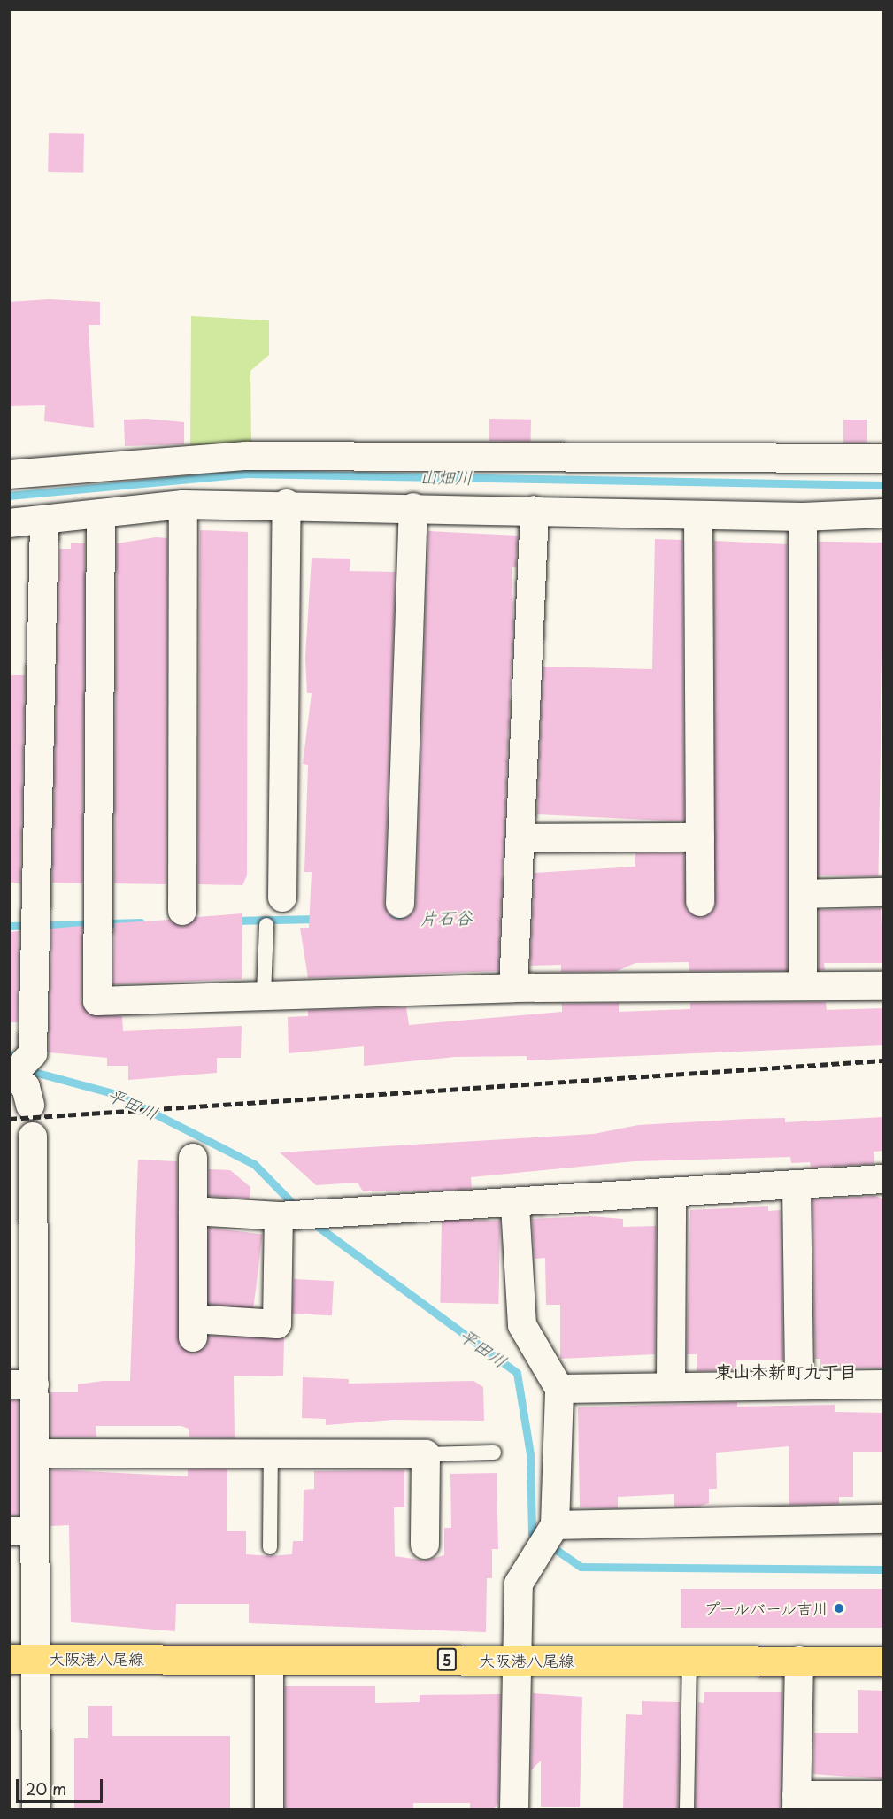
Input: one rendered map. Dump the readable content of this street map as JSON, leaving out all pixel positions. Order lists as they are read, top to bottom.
{
  "streets": {
    "main road": ["大阪港八尾線", "5"]
  },
  "districts": ["東山本新町九丁目"],
  "water": ["山畑川", "片石谷", "平田川"],
  "places": ["プールバール吉川"],
  "scale_bar": "20 m"
}
